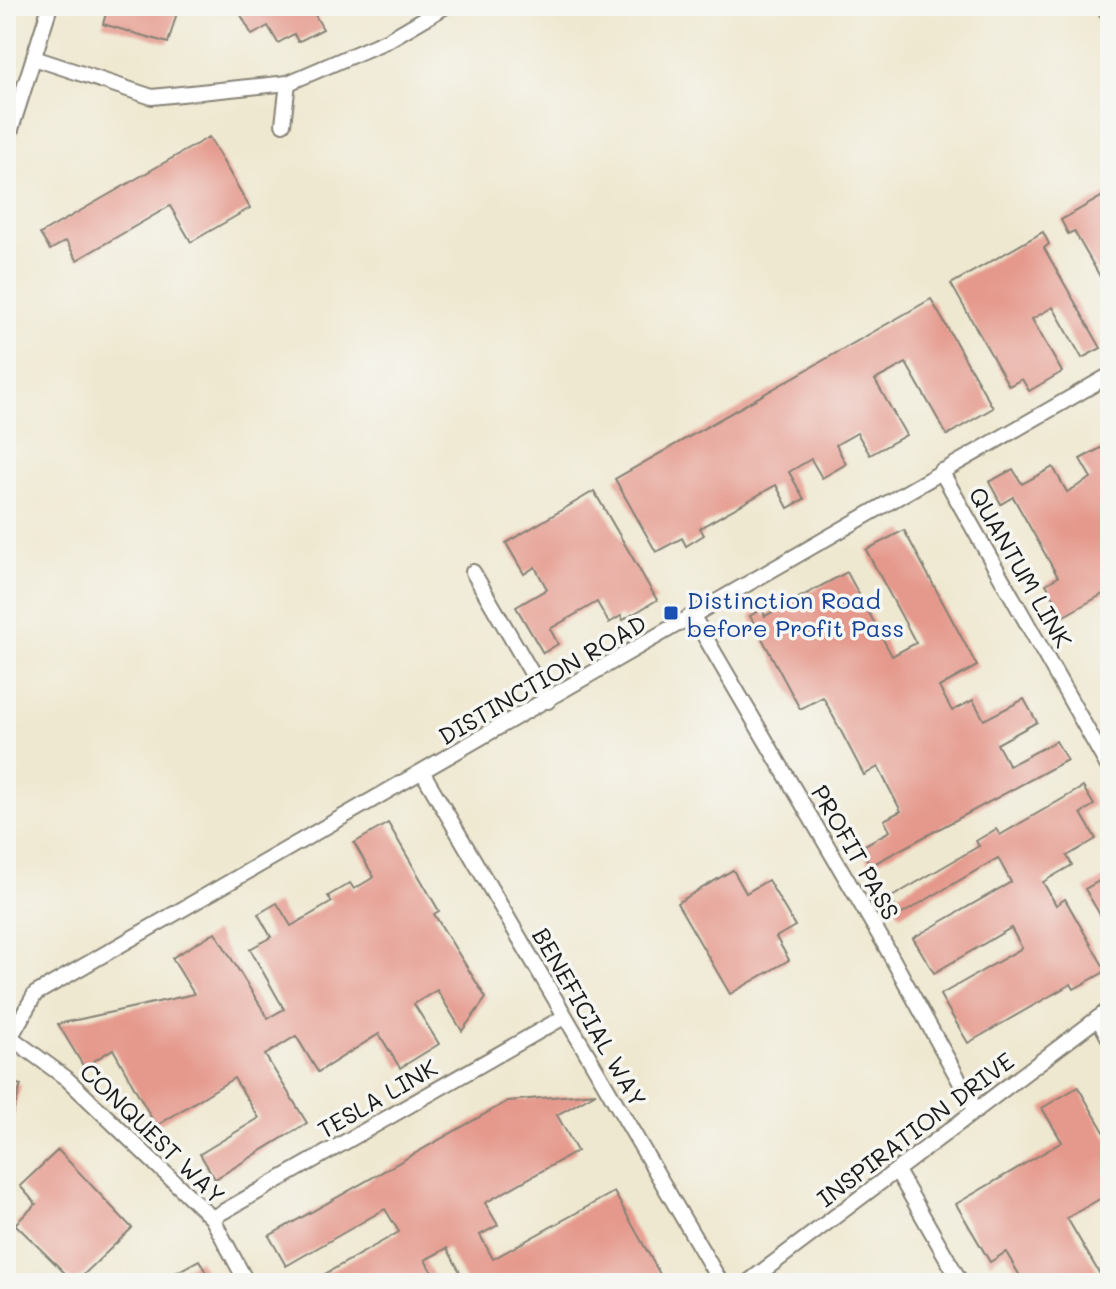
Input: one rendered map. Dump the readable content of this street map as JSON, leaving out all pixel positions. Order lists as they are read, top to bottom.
{
  "streets": {
    "street": [
      "QUANTUM LINK",
      "DISTINCTION ROAD",
      "PROFIT PASS",
      "BENEFICIAL WAY",
      "TESLA LINK",
      "INSPIRATION DRIVE",
      "CONQUEST WAY"
    ]
  },
  "crossings": [
    ["QUANTUM LINK", "DISTINCTION ROAD"],
    ["DISTINCTION ROAD", "PROFIT PASS"],
    ["DISTINCTION ROAD", "BENEFICIAL WAY"],
    ["DISTINCTION ROAD", "CONQUEST WAY"],
    ["PROFIT PASS", "INSPIRATION DRIVE"],
    ["BENEFICIAL WAY", "TESLA LINK"],
    ["TESLA LINK", "CONQUEST WAY"]
  ],
  "places": {
    "transit": ["Distinction Road before Profit Pass"]
  }
}
